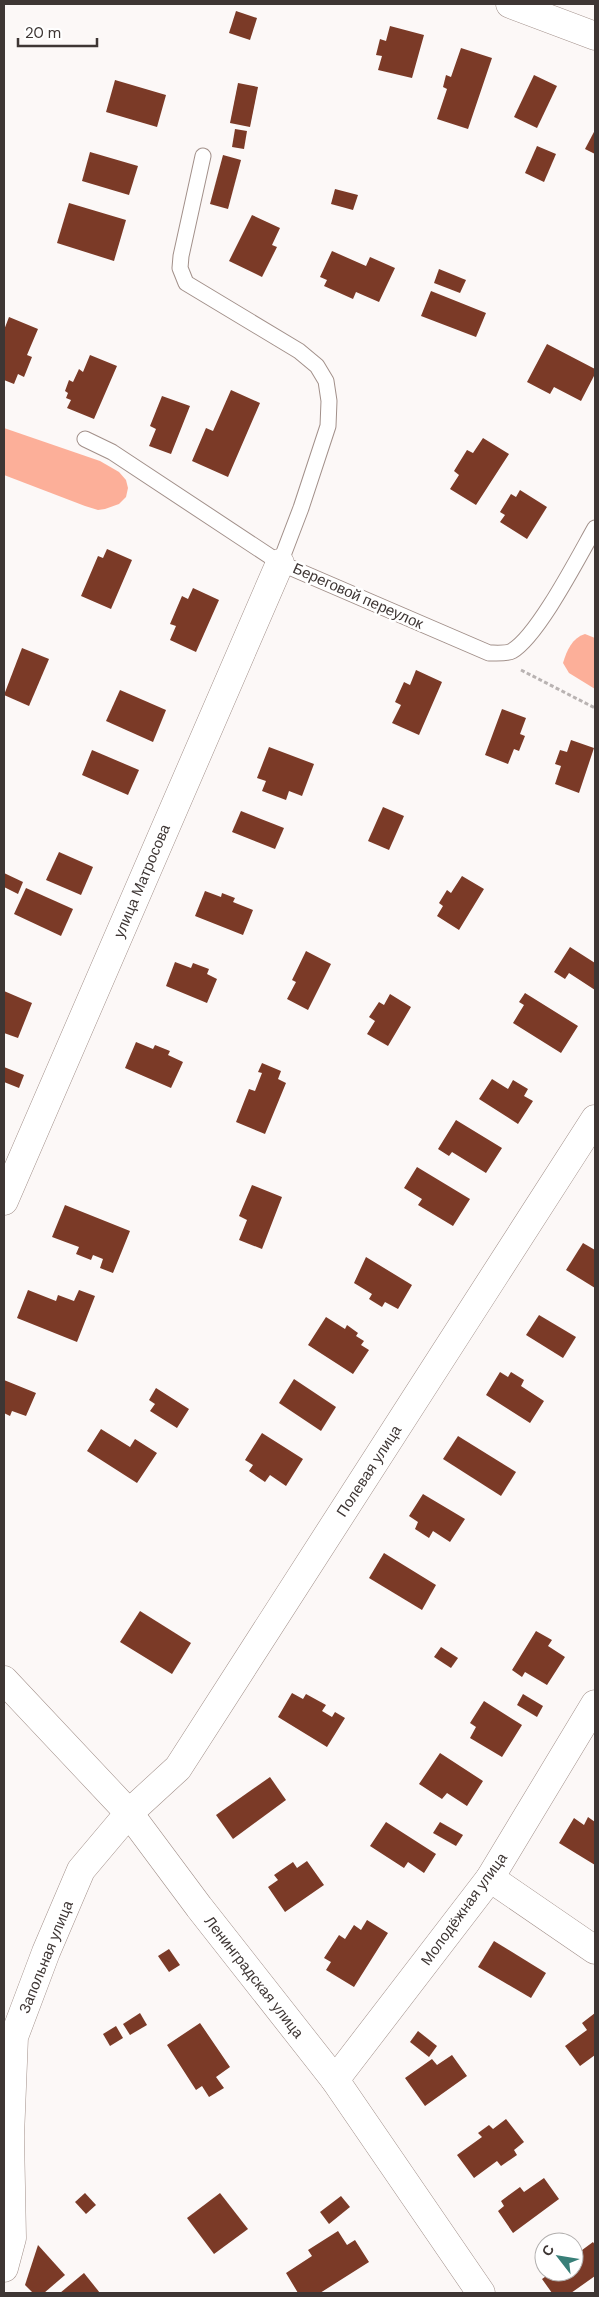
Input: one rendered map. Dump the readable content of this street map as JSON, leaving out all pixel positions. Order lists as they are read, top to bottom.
{
  "streets": {
    "street": [
      "улица Матросова",
      "Полевая улица",
      "Молодёжная улица",
      "Запольная улица",
      "Ленинградская улица"
    ],
    "lane": ["Береговой переулок"]
  },
  "crossings": [
    ["Береговой переулок", "улица Матросова"],
    ["Полевая улица", "Запольная улица"],
    ["Полевая улица", "Ленинградская улица"],
    ["Молодёжная улица", "Ленинградская улица"],
    ["Запольная улица", "Ленинградская улица"]
  ],
  "scale_bar": "20 m",
  "north": "top left"
}
